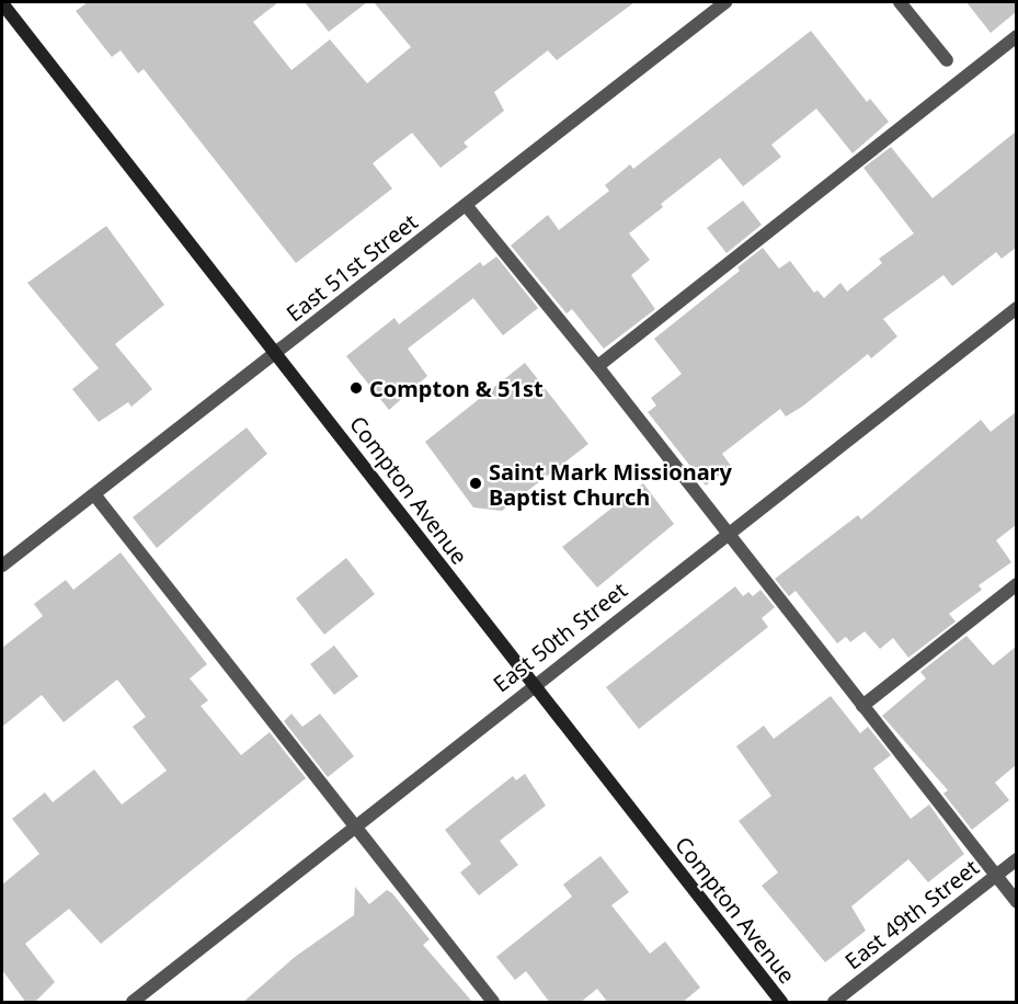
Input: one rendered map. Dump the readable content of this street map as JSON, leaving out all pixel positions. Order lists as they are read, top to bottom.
{
  "streets": {
    "main road": ["Compton Avenue"],
    "street": ["East 51st Street", "East 50th Street", "East 49th Street"]
  },
  "crossings": [
    ["East 51st Street", "Compton Avenue"],
    ["Compton Avenue", "East 50th Street"]
  ],
  "places": ["Compton & 51st", "Saint Mark Missionary Baptist Church"]
}
